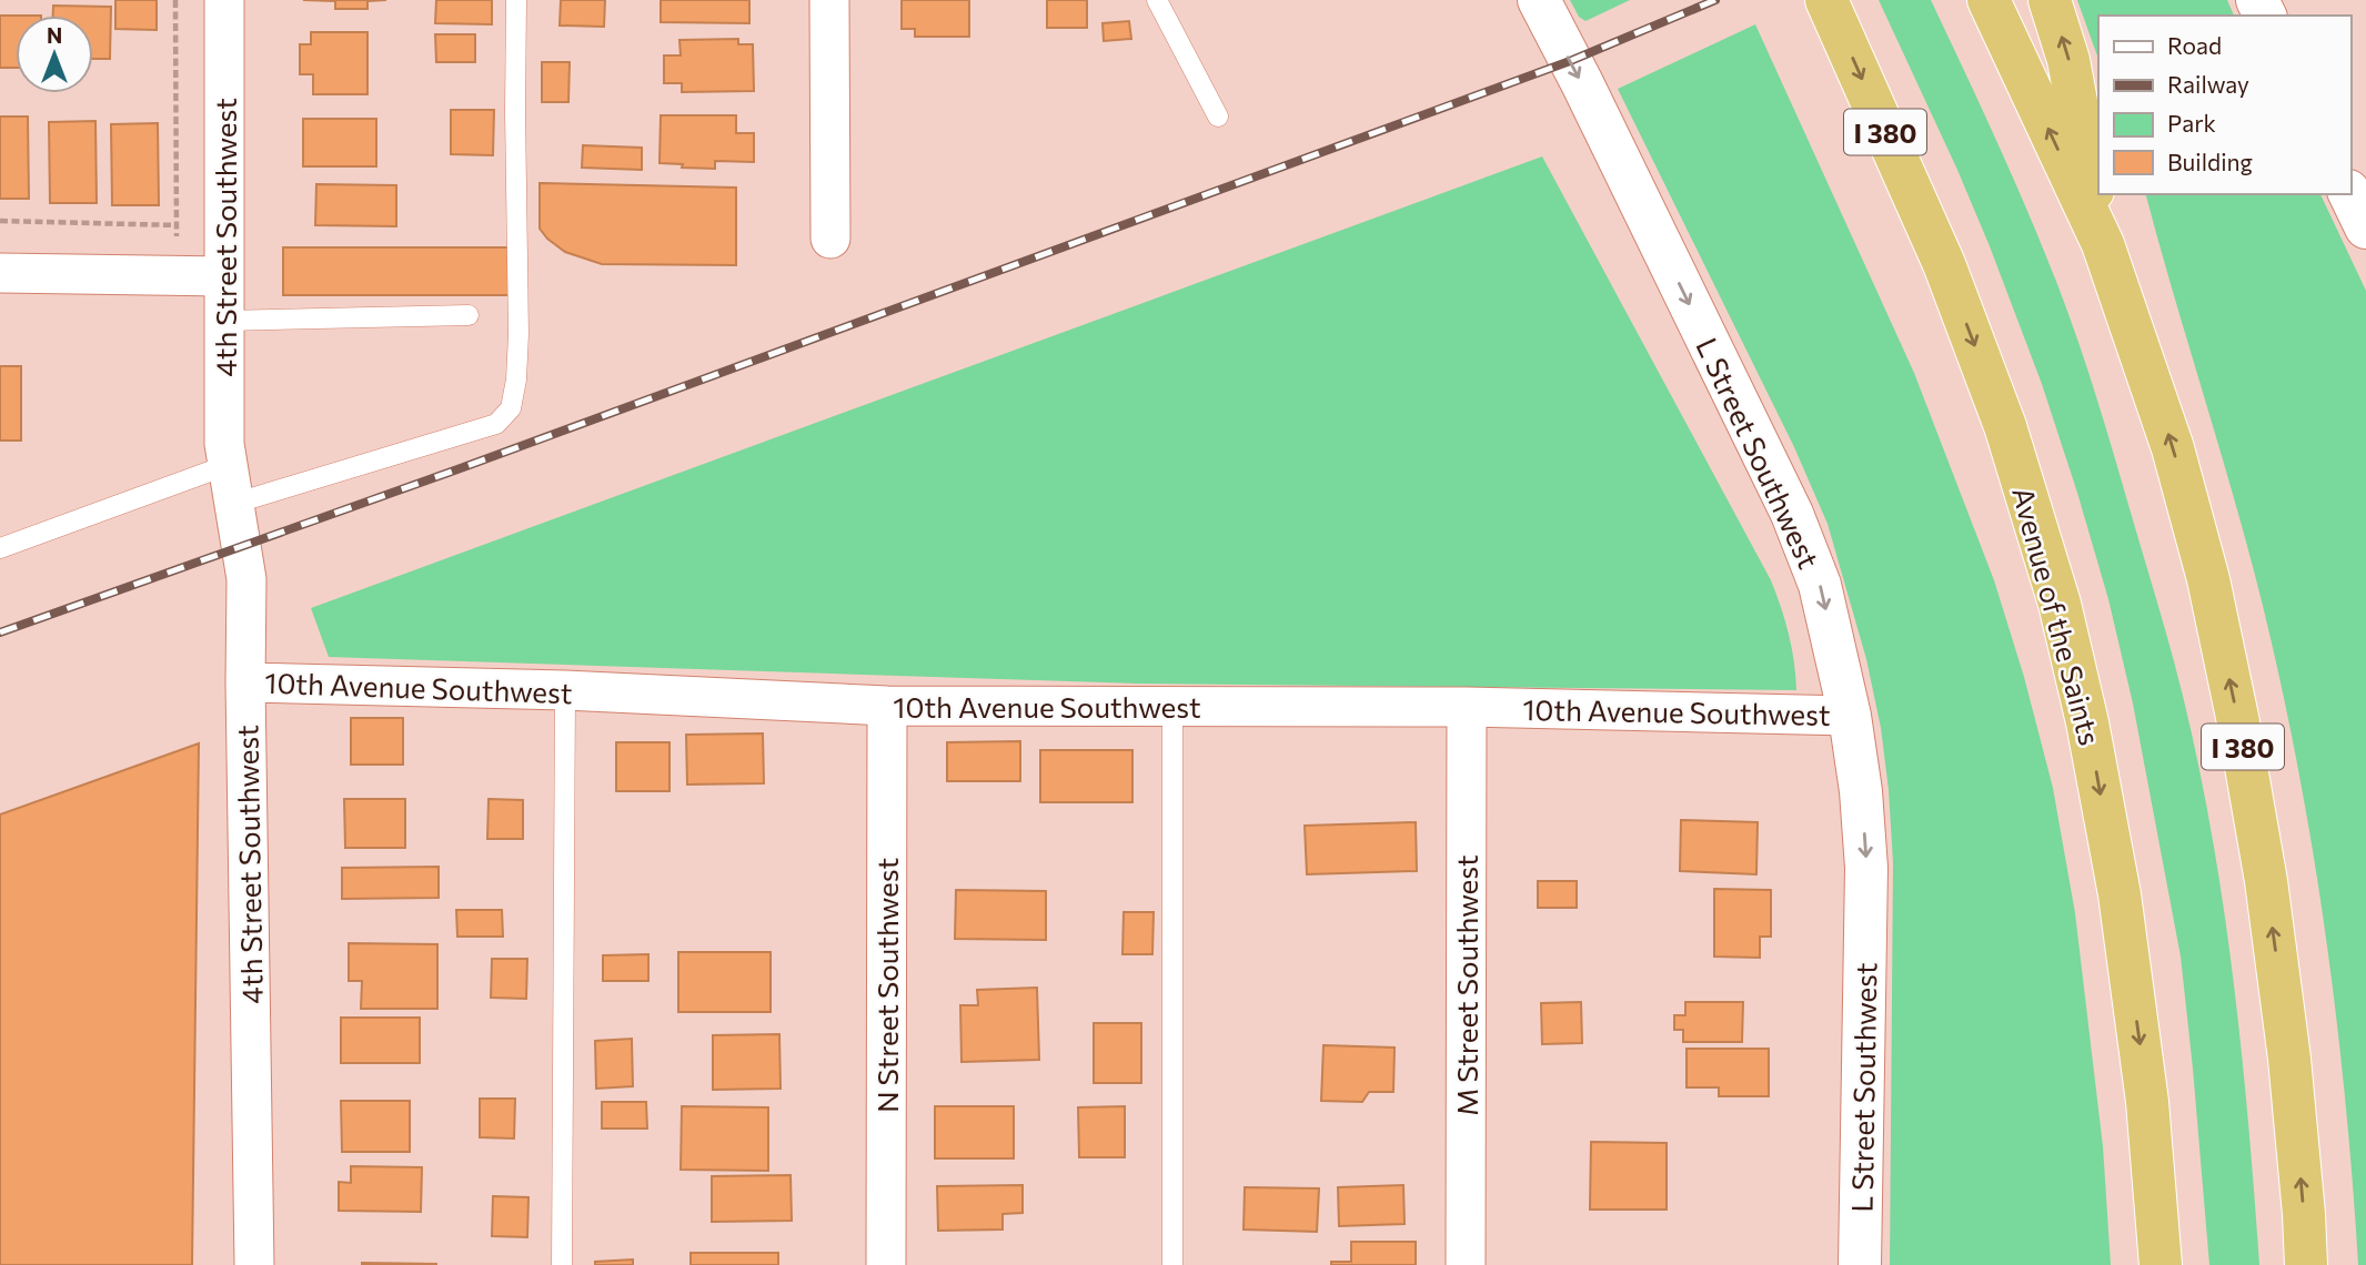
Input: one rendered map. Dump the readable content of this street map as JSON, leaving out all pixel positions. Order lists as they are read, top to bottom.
{
  "streets": {
    "highway": ["I 380", "Avenue of the Saints"],
    "street": [
      "4th Street Southwest",
      "L Street Southwest",
      "10th Avenue Southwest",
      "N Street Southwest",
      "M Street Southwest"
    ]
  },
  "crossings": [
    ["4th Street Southwest", "10th Avenue Southwest"],
    ["L Street Southwest", "10th Avenue Southwest"],
    ["10th Avenue Southwest", "N Street Southwest"],
    ["10th Avenue Southwest", "M Street Southwest"]
  ],
  "one_way": ["L Street Southwest"],
  "legend": [
    "Road",
    "Railway",
    "Park",
    "Building"
  ],
  "north": "top"
}
